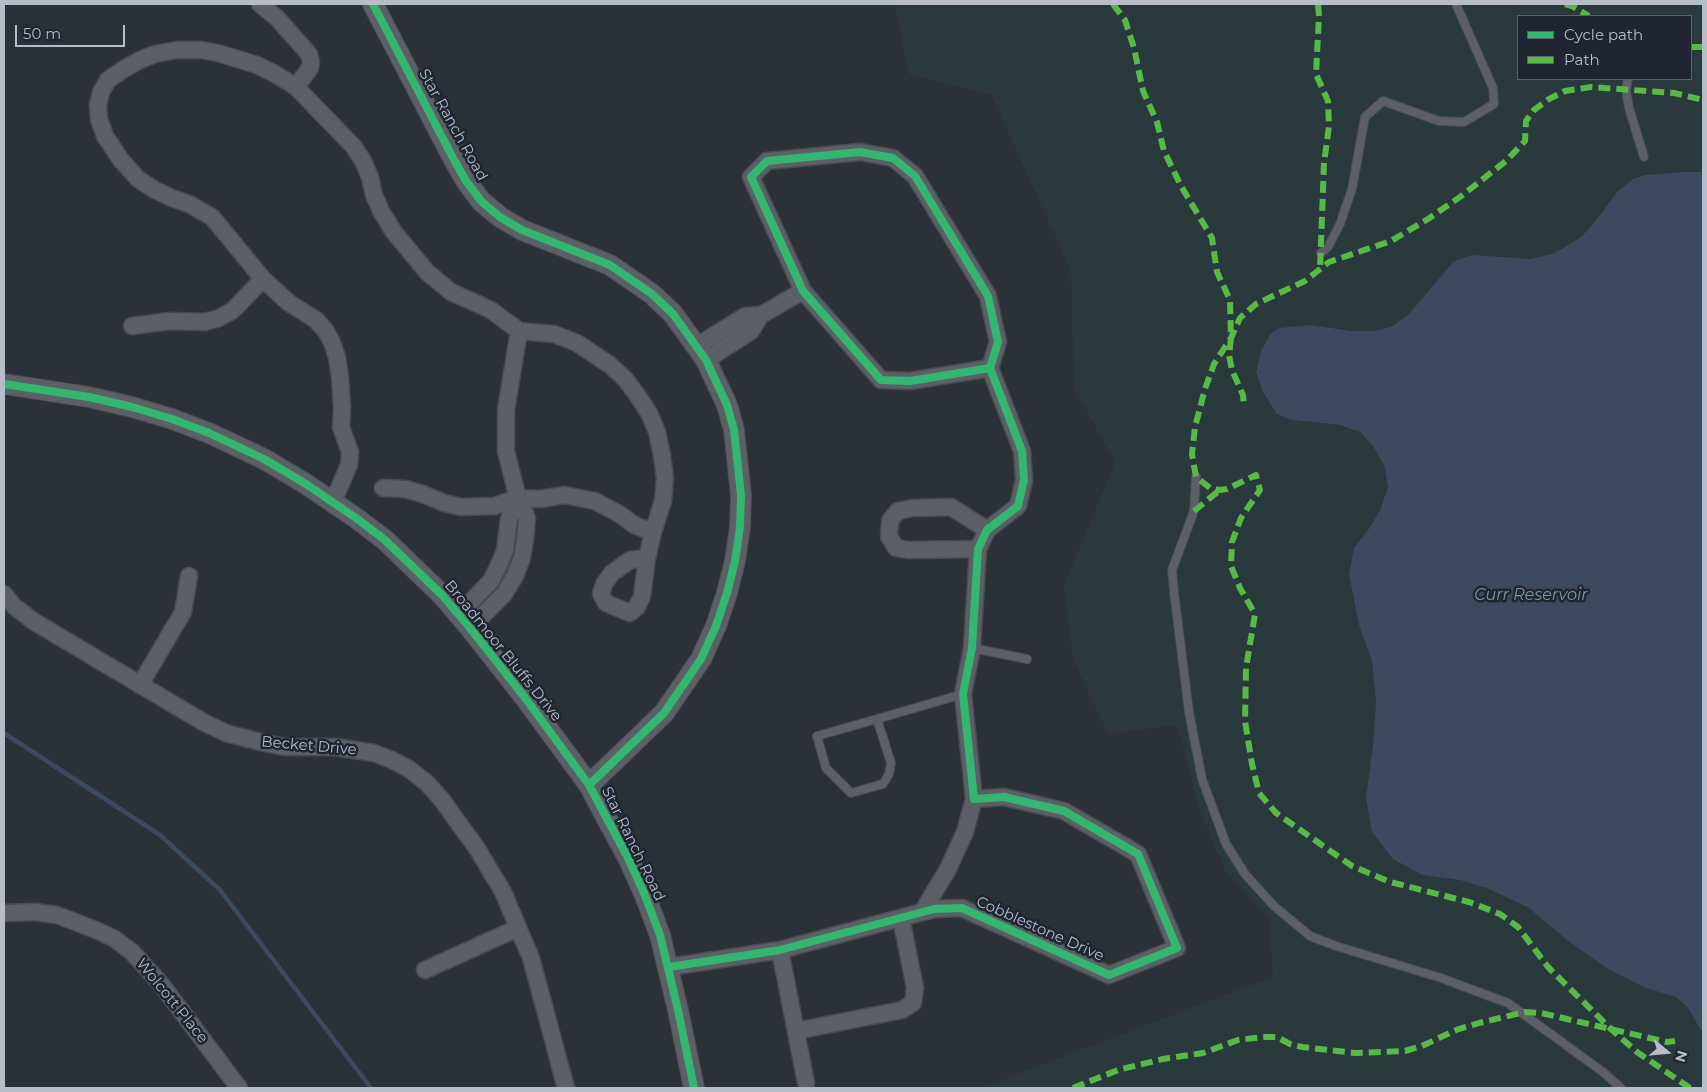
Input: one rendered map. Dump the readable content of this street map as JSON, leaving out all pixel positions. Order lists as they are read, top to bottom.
{
  "streets": {
    "street": [
      "Star Ranch Road",
      "Broadmoor Bluffs Drive",
      "Becket Drive",
      "Cobblestone Drive",
      "Wolcott Place"
    ]
  },
  "crossings": [
    ["Star Ranch Road", "Broadmoor Bluffs Drive"],
    ["Star Ranch Road", "Cobblestone Drive"]
  ],
  "water": ["Curr Reservoir"],
  "legend": ["Cycle path", "Path"],
  "scale_bar": "50 m",
  "north": "right"
}
